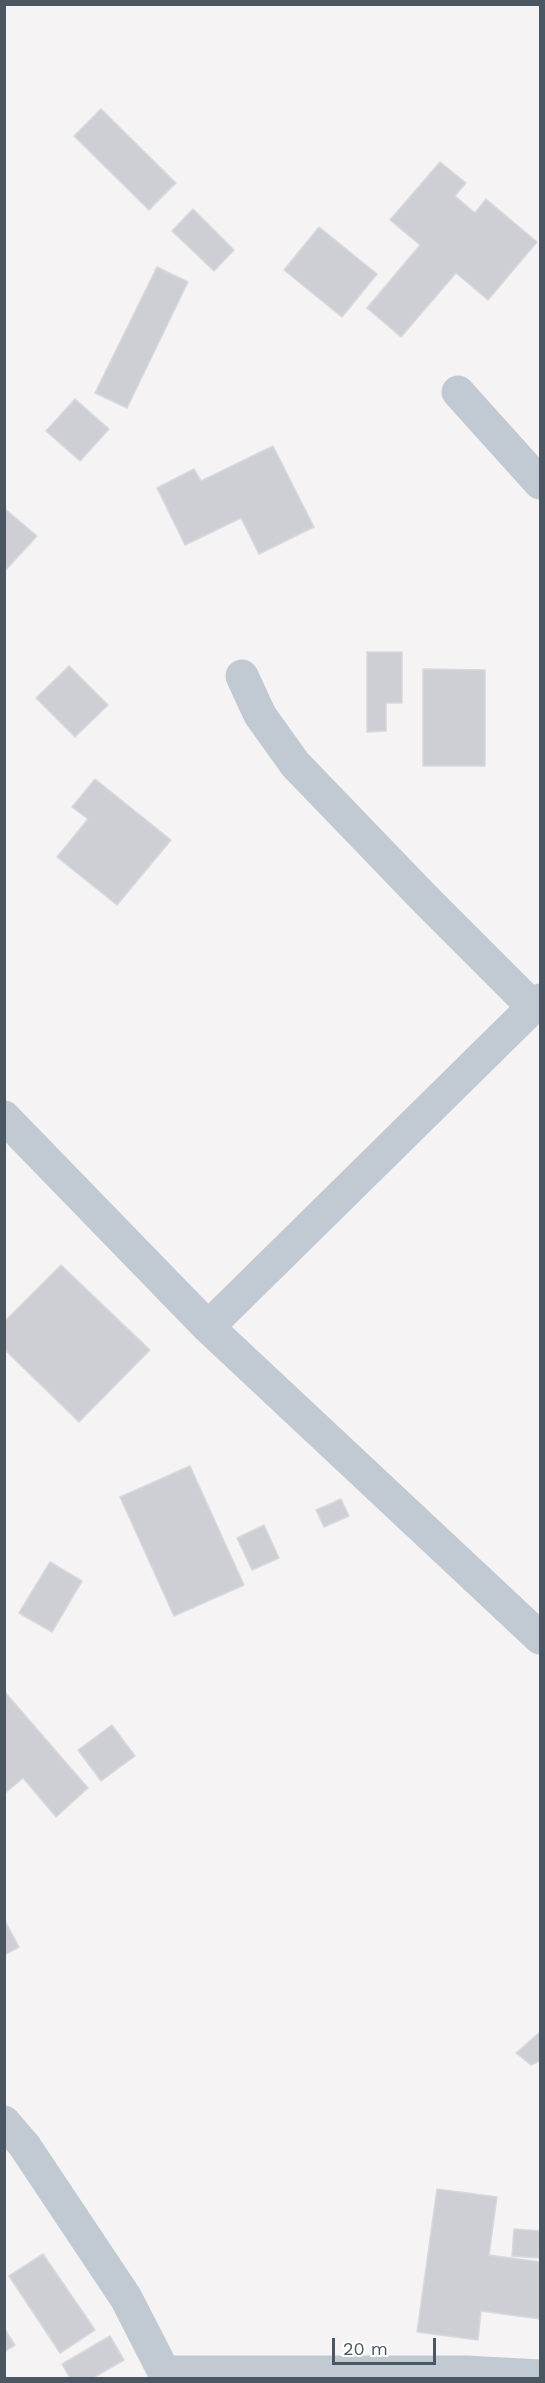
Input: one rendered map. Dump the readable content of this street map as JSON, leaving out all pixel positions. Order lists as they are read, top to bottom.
{
  "scale_bar": "20 m"
}
